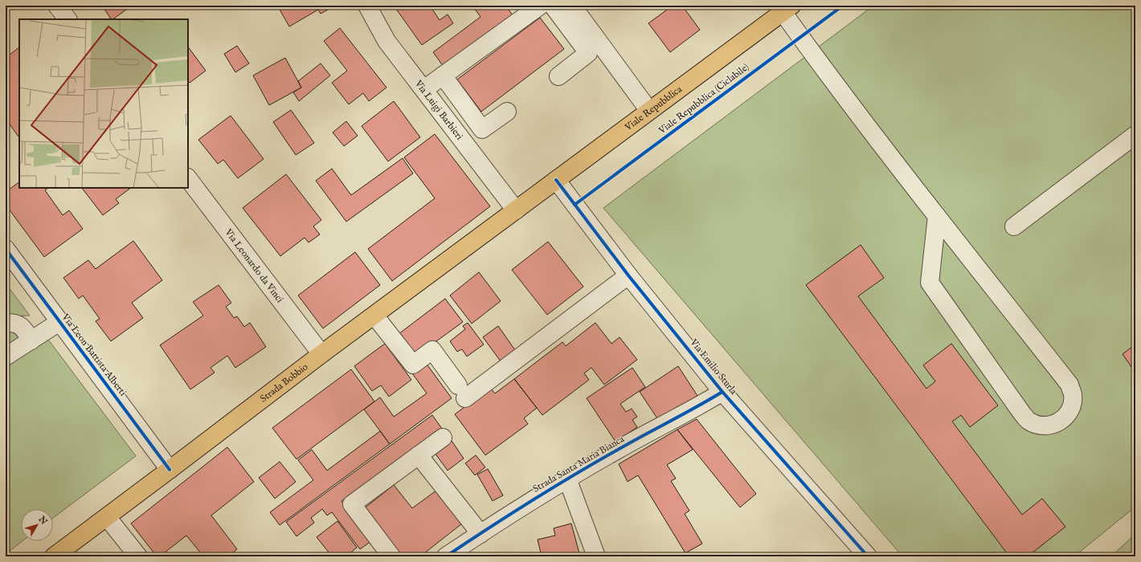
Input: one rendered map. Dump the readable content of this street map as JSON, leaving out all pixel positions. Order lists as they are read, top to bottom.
{
  "streets": {
    "main road": ["Viale Repubblica", "Strada Bobbio"],
    "street": [
      "Via Luigi Barbieri",
      "Via Leonardo da Vinci",
      "Via Leon Battista Alberti",
      "Via Emilio Sturla",
      "Strada Santa Maria Bianca"
    ],
    "cycle path": ["Viale Repubblica (Ciclabile)"]
  },
  "crossings": [
    ["Viale Repubblica", "Via Luigi Barbieri"],
    ["Viale Repubblica", "Via Emilio Sturla"],
    ["Viale Repubblica", "Strada Bobbio"],
    ["Via Luigi Barbieri", "Strada Bobbio"],
    ["Via Leonardo da Vinci", "Strada Bobbio"],
    ["Via Leon Battista Alberti", "Strada Bobbio"],
    ["Via Emilio Sturla", "Strada Santa Maria Bianca"]
  ],
  "north": "top right"
}
